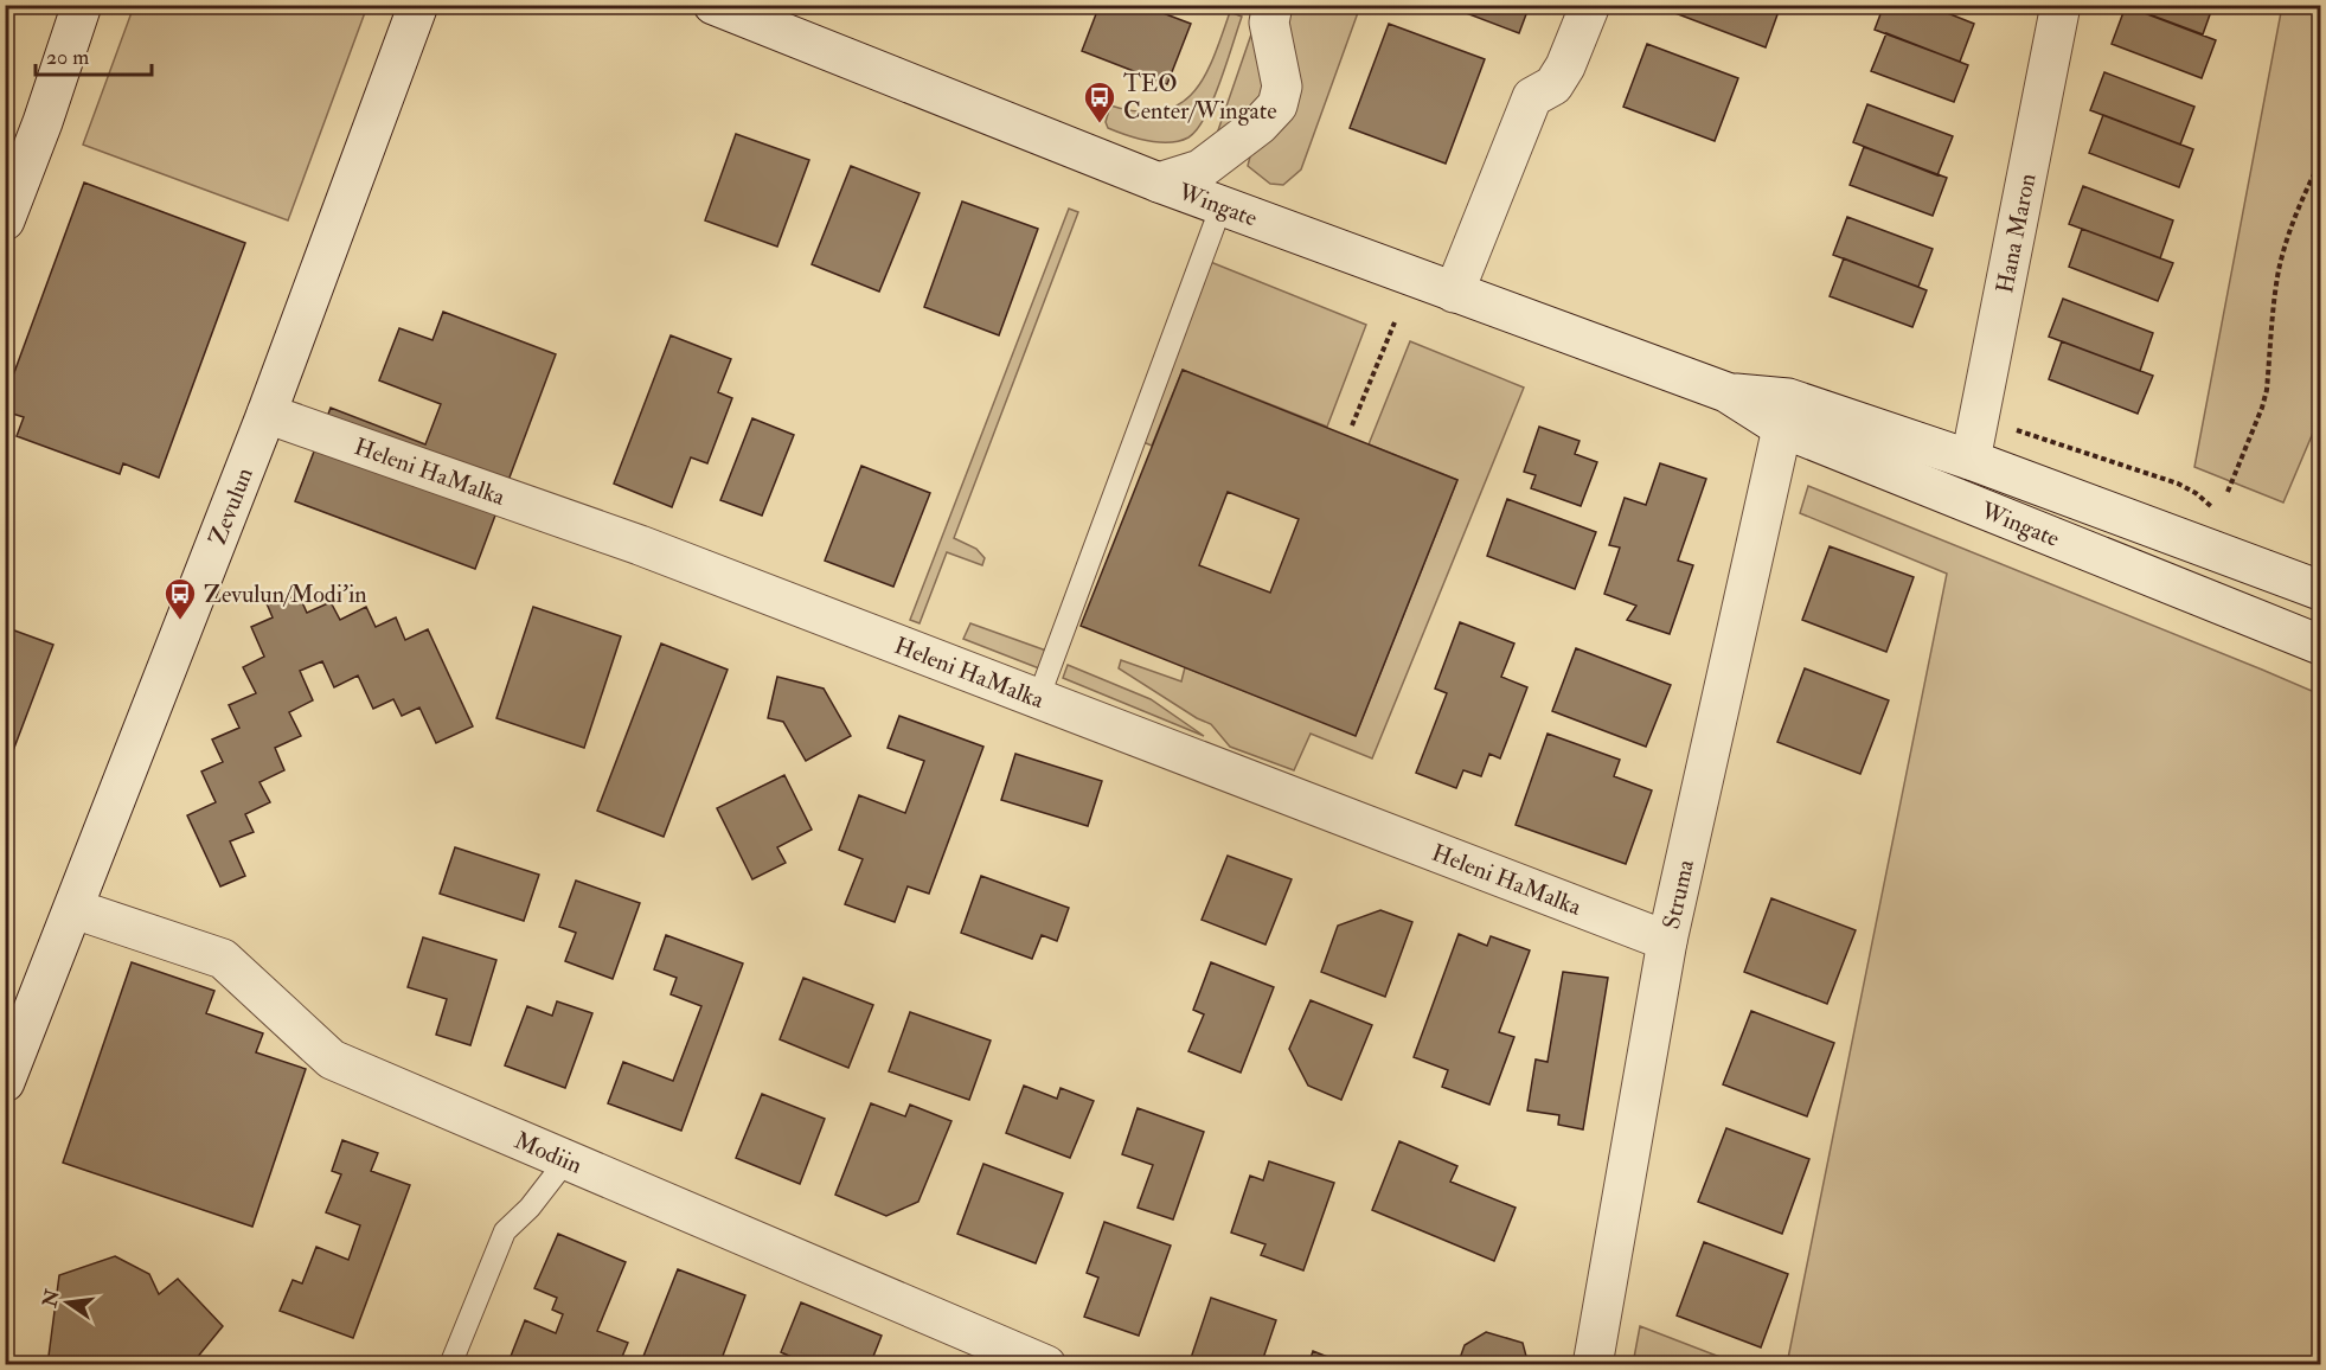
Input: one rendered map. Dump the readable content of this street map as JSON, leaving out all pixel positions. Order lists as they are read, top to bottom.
{
  "streets": {
    "street": [
      "Wingate",
      "Hana Maron",
      "Heleni HaMalka",
      "Zevulun",
      "Struma",
      "Modiin"
    ]
  },
  "crossings": [
    ["Wingate", "Hana Maron"],
    ["Wingate", "Struma"],
    ["Heleni HaMalka", "Zevulun"],
    ["Heleni HaMalka", "Struma"],
    ["Zevulun", "Modiin"]
  ],
  "places": {
    "bus stop": ["TEO Center/Wingate", "Zevulun/Modi'in"]
  },
  "scale_bar": "20 m",
  "north": "left"
}
